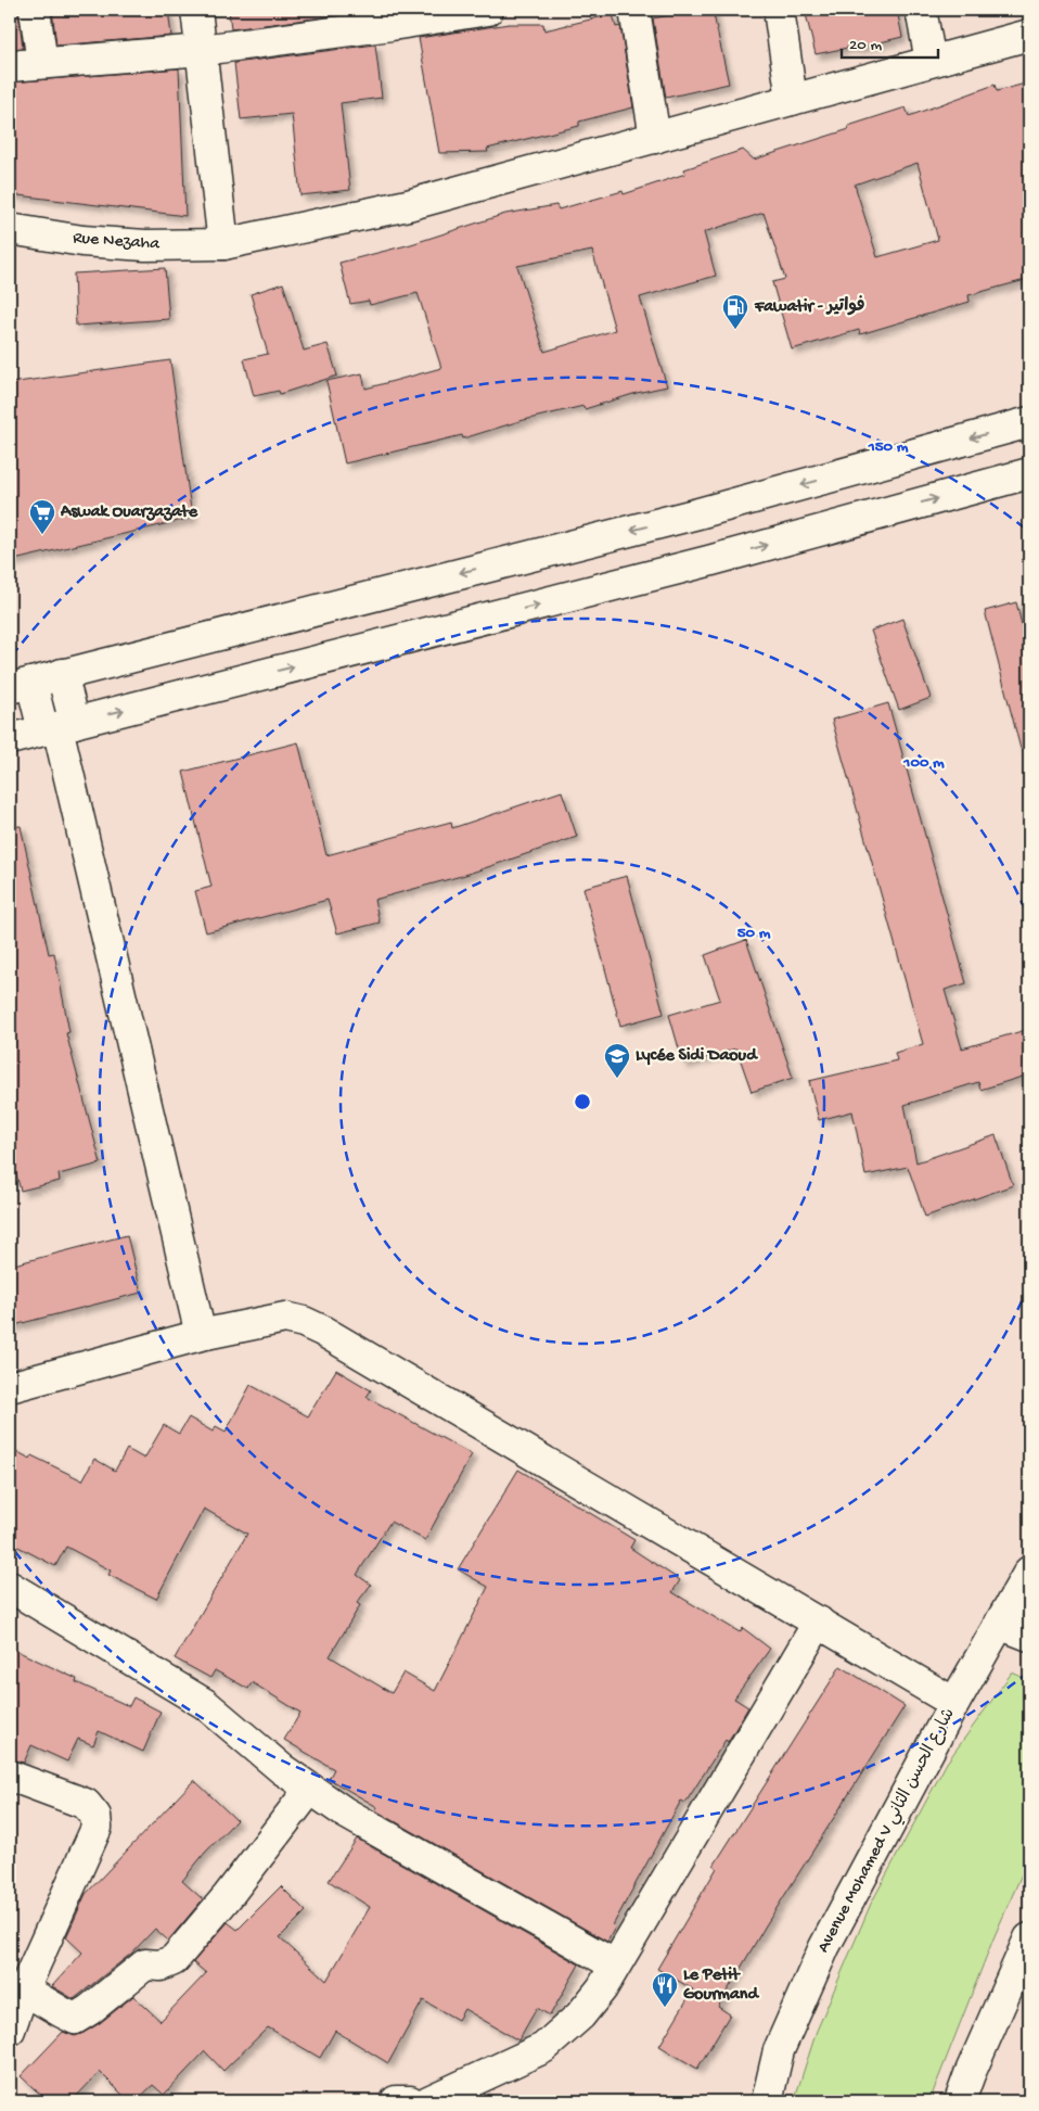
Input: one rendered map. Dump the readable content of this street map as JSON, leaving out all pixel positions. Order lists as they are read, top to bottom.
{
  "streets": {
    "street": ["Rue Nezaha", "Avenue Mohamed V شارع الحسن الثاني"]
  },
  "places": {
    "fuel station": ["Fawatir - فواتير"],
    "supermarket": ["Aswak Ouarzazate"],
    "school or university": ["Lycée Sidi Daoud"],
    "restaurant": ["Le Petit Gourmand"]
  },
  "scale_bar": "20 m",
  "rings": ["150 m", "100 m", "50 m"]
}
